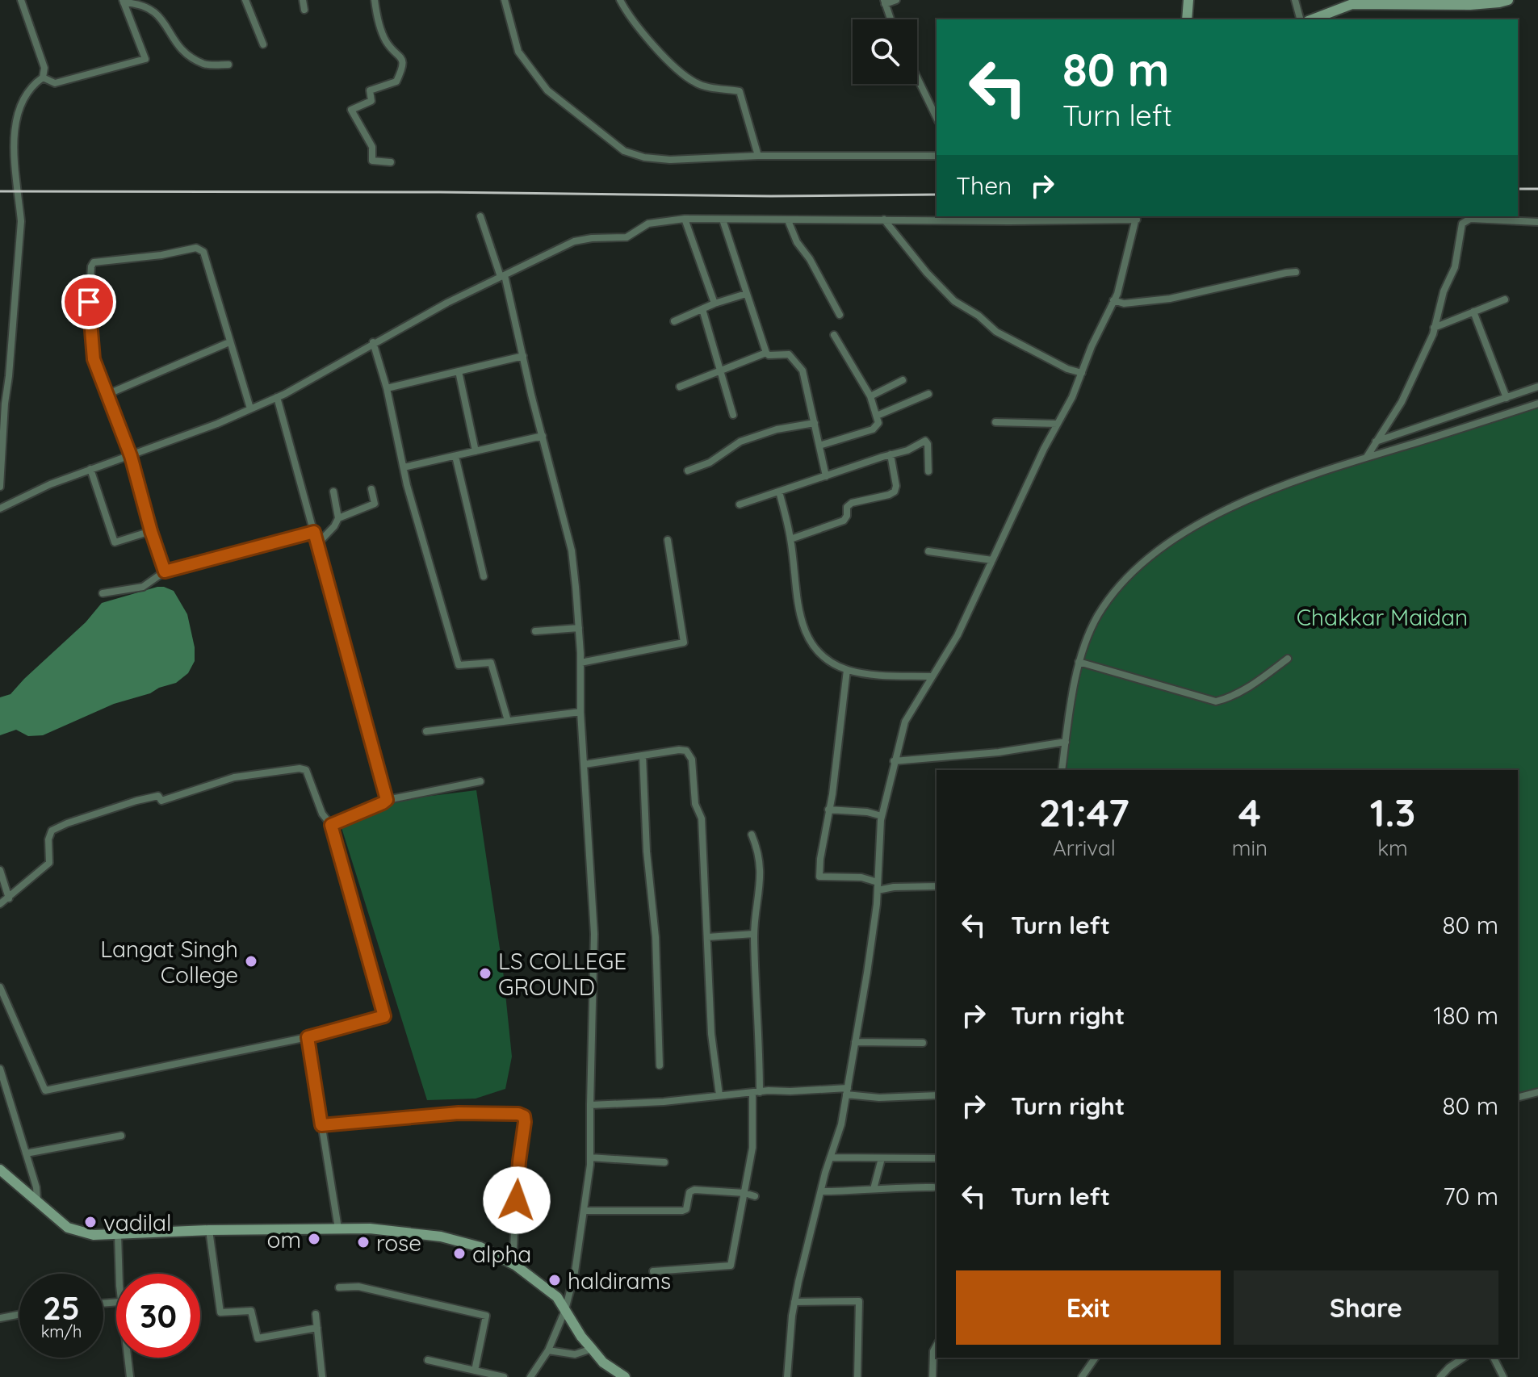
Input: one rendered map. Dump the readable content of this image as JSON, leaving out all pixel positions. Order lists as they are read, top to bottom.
{
  "parks": ["Chakkar Maidan"],
  "places": [
    "Langat Singh College",
    "LS COLLEGE GROUND",
    "vadilal",
    "om",
    "rose",
    "alpha",
    "haldirams"
  ],
  "page": {
    "turn": ["80 m", "Turn left"],
    "then": "Then",
    "eta": [
      "21:47",
      "Arrival",
      "4",
      "min",
      "1.3",
      "km"
    ],
    "list": [
      {
        "name": "Turn left",
        "value": "80 m"
      },
      {
        "name": "Turn right",
        "value": "180 m"
      },
      {
        "name": "Turn right",
        "value": "80 m"
      },
      {
        "name": "Turn left",
        "value": "70 m"
      }
    ],
    "buttons": ["Exit", "Share"],
    "speed": "25 km/h",
    "limit": "30"
  }
}
